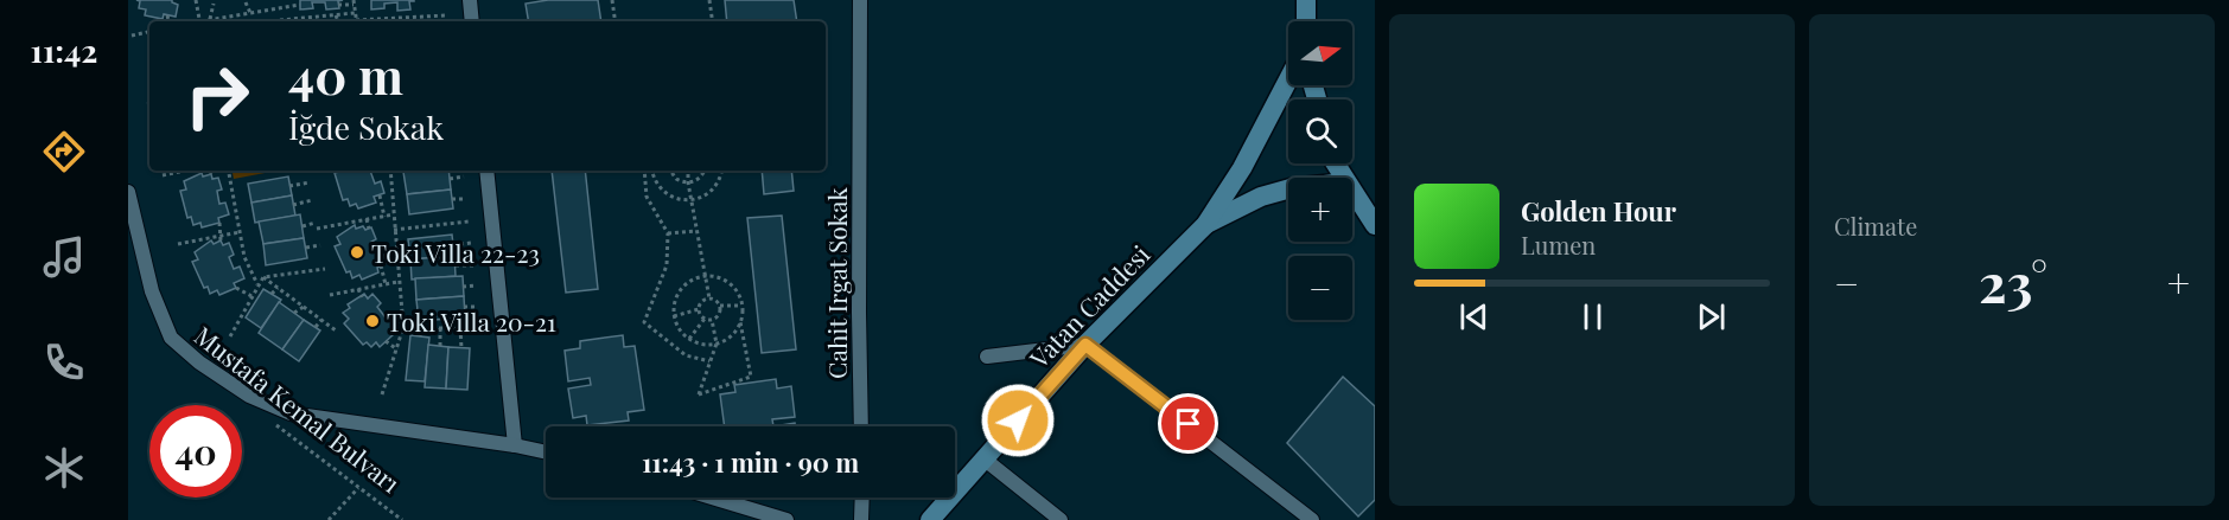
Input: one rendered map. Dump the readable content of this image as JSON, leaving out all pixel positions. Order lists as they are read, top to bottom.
{
  "streets": {
    "street": ["Cahit Irgat Sokak", "Vatan Caddesi", "Mustafa Kemal Bulvarı"]
  },
  "places": ["Toki Villa 22-23", "Toki Villa 20-21"],
  "north": "right",
  "page": {
    "tabs": "11:42",
    "tile": "Climate",
    "map_buttons": ["+", "−"],
    "turn": ["40 m", "İğde Sokak"],
    "song": ["Golden Hour", "Lumen"],
    "heat": ["−", "23°", "+"],
    "limit": "40",
    "trip": "11:43 · 1 min · 90 m"
  }
}
